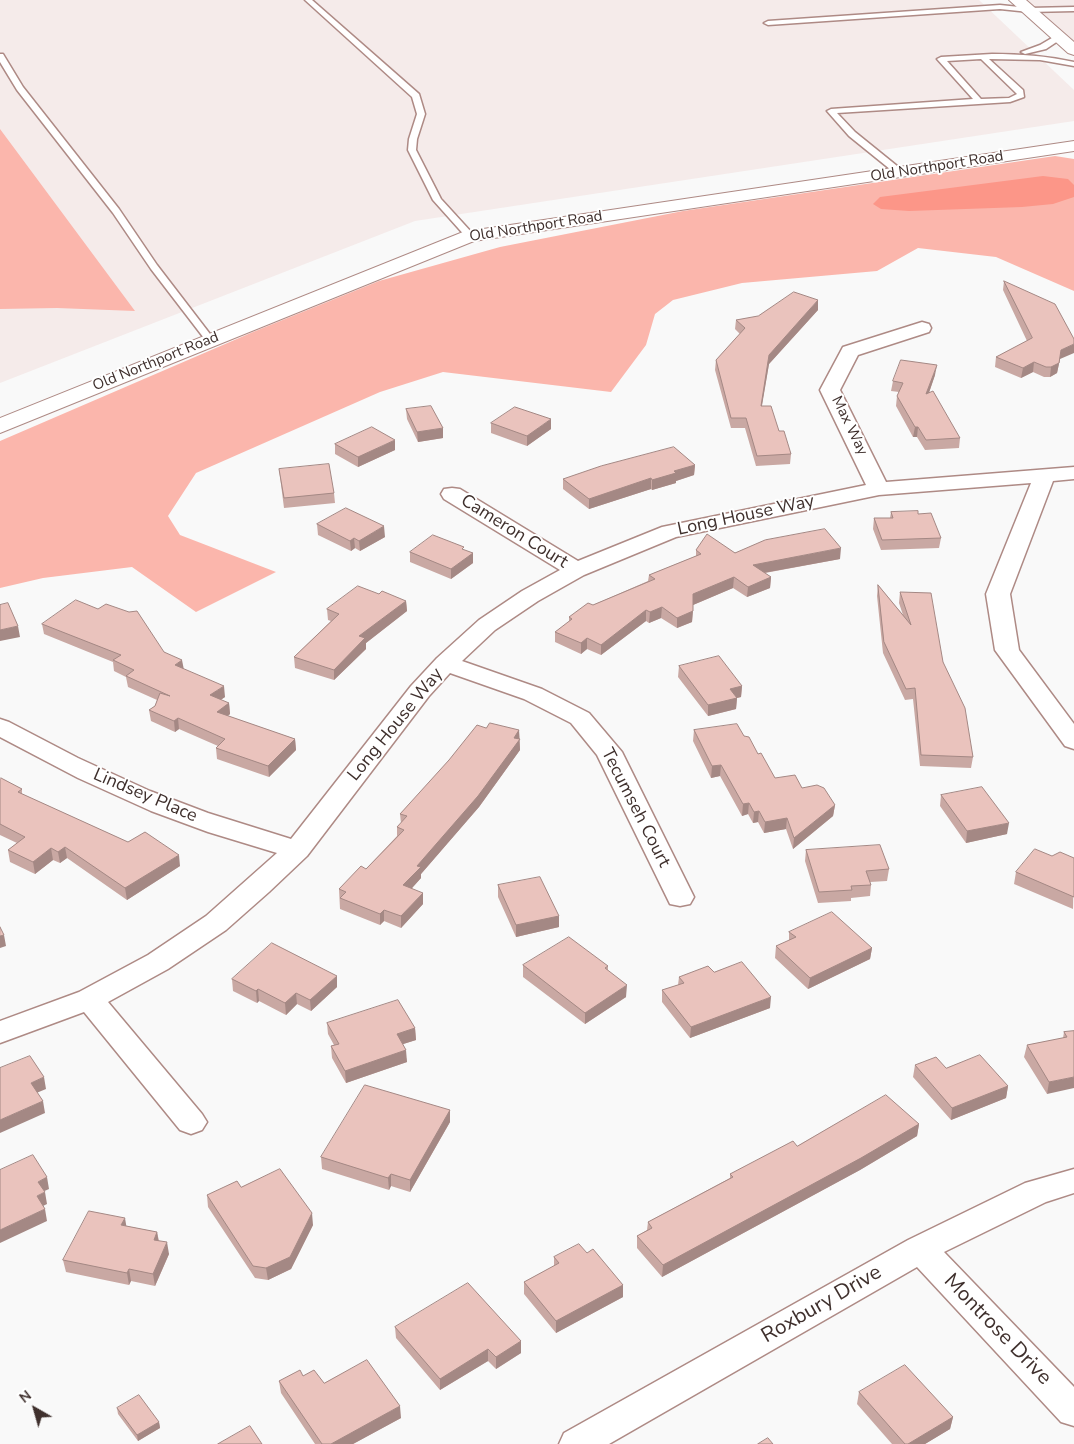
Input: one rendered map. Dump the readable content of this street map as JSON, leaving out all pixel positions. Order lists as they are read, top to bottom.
{
  "streets": {
    "main road": ["Old Northport Road"],
    "street": [
      "Max Way",
      "Long House Way",
      "Cameron Court",
      "Lindsey Place",
      "Tecumseh Court",
      "Roxbury Drive",
      "Montrose Drive"
    ]
  },
  "crossings": [
    ["Max Way", "Long House Way"],
    ["Long House Way", "Cameron Court"],
    ["Long House Way", "Lindsey Place"],
    ["Long House Way", "Tecumseh Court"],
    ["Roxbury Drive", "Montrose Drive"]
  ],
  "north": "top left"
}
